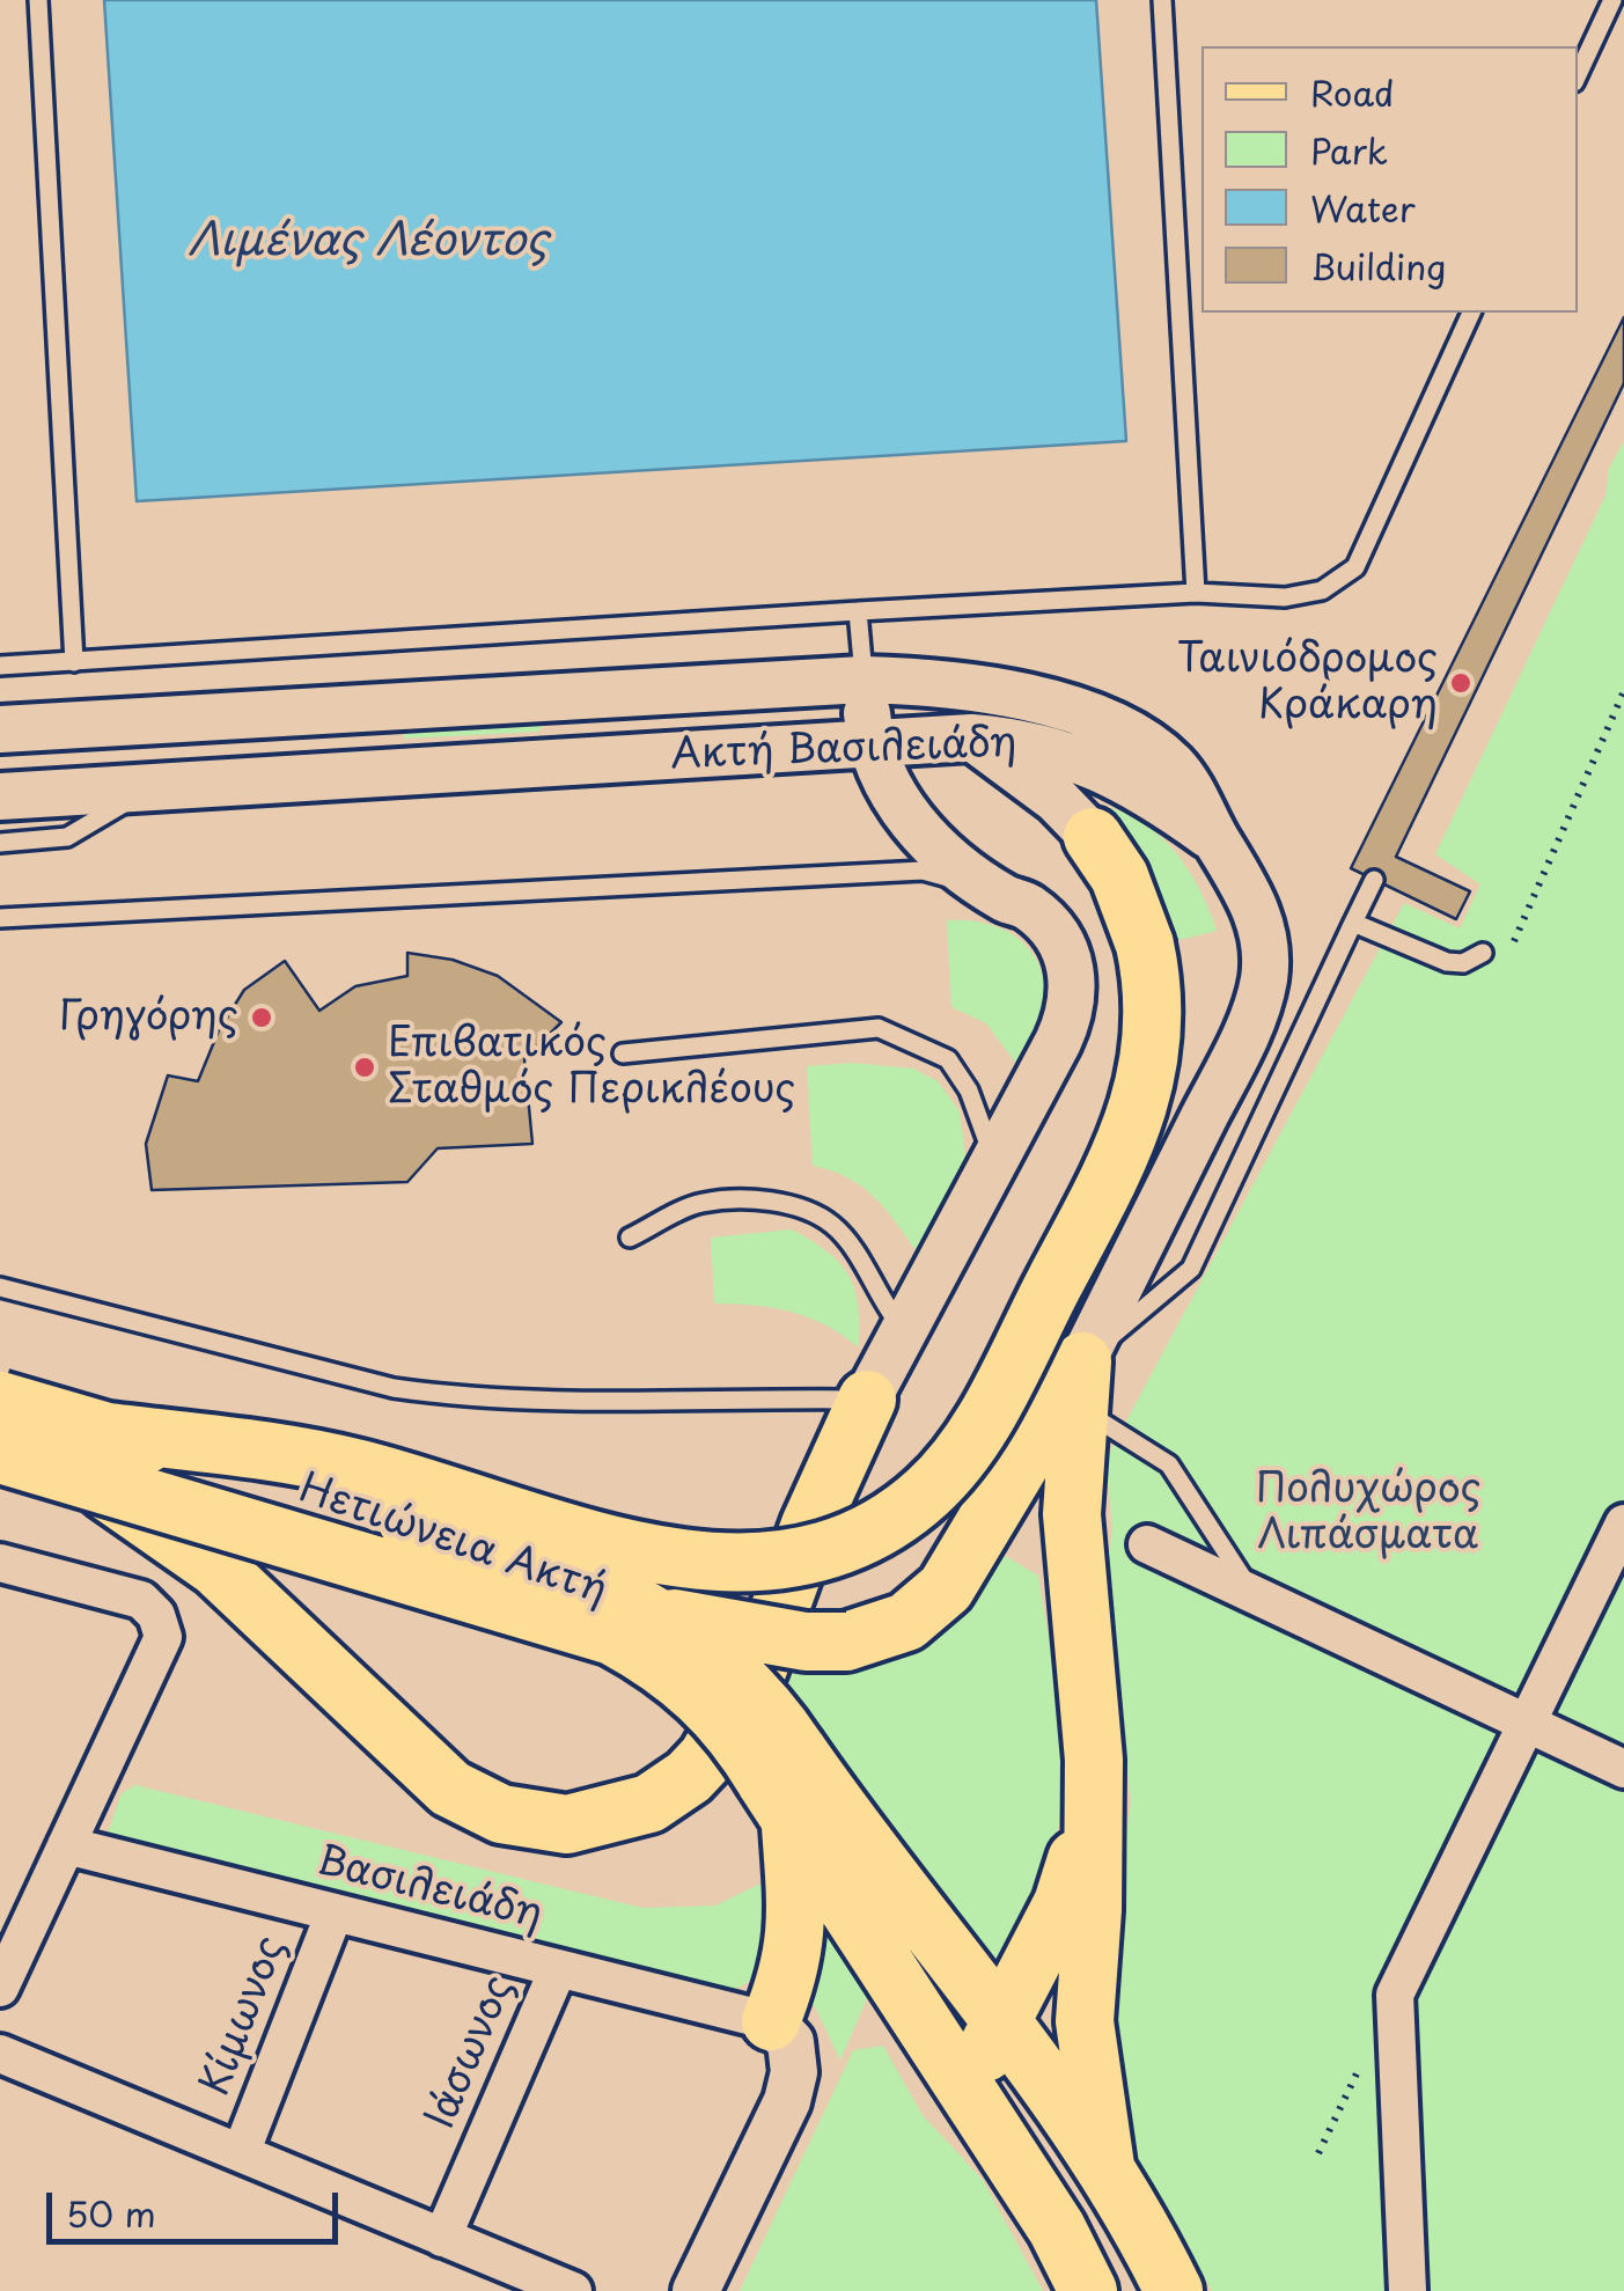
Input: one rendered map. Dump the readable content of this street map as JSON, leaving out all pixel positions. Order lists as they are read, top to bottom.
{
  "streets": {
    "main road": ["Ηετιώνεια Ακτή"],
    "street": [
      "Ακτή Βασιλειάδη",
      "Βασιλειάδη",
      "Κίμωνος",
      "Ιάσωνος"
    ]
  },
  "crossings": [
    ["Βασιλειάδη", "Κίμωνος"],
    ["Βασιλειάδη", "Ιάσωνος"]
  ],
  "water": ["Λιμένας Λέοντος"],
  "parks": ["Πολυχώρος Λιπάσματα"],
  "places": ["Ταινιόδρομος Κράκαρη", "Γρηγόρης", "Επιβατικός Σταθμός Περικλέους"],
  "legend": [
    "Road",
    "Park",
    "Water",
    "Building"
  ],
  "scale_bar": "50 m"
}
